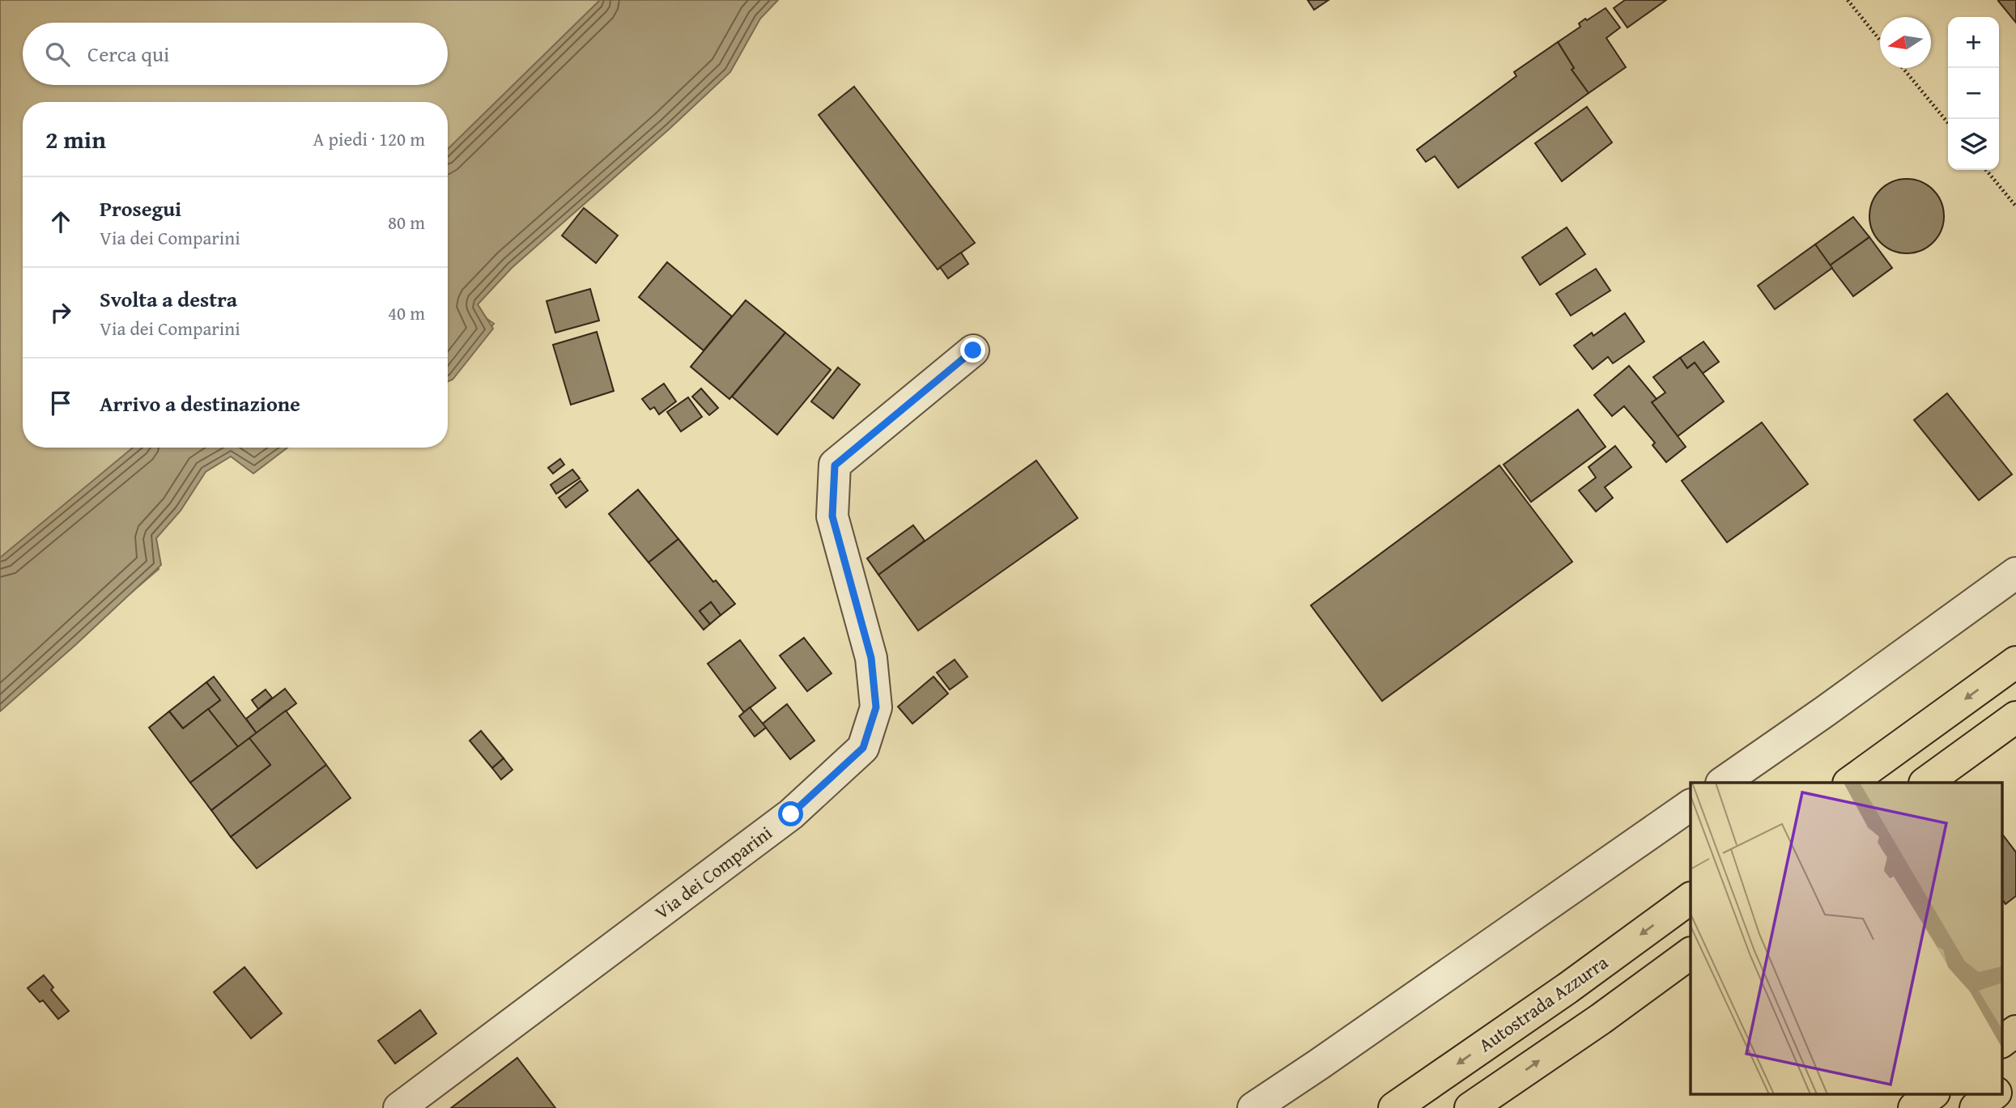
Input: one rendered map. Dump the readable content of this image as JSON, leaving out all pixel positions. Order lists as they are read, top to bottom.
{
  "streets": {
    "highway": ["Autostrada Azzurra"],
    "street": ["Via dei Comparini"]
  },
  "north": "left",
  "page": {
    "map_buttons": ["+", "−"],
    "search": "Cerca qui",
    "heading": ["2 min", "A piedi · 120 m"],
    "list": [
      ["Prosegui", "Via dei Comparini", "80 m"],
      ["Svolta a destra", "Via dei Comparini", "40 m"],
      "Arrivo a destinazione"
    ]
  }
}
